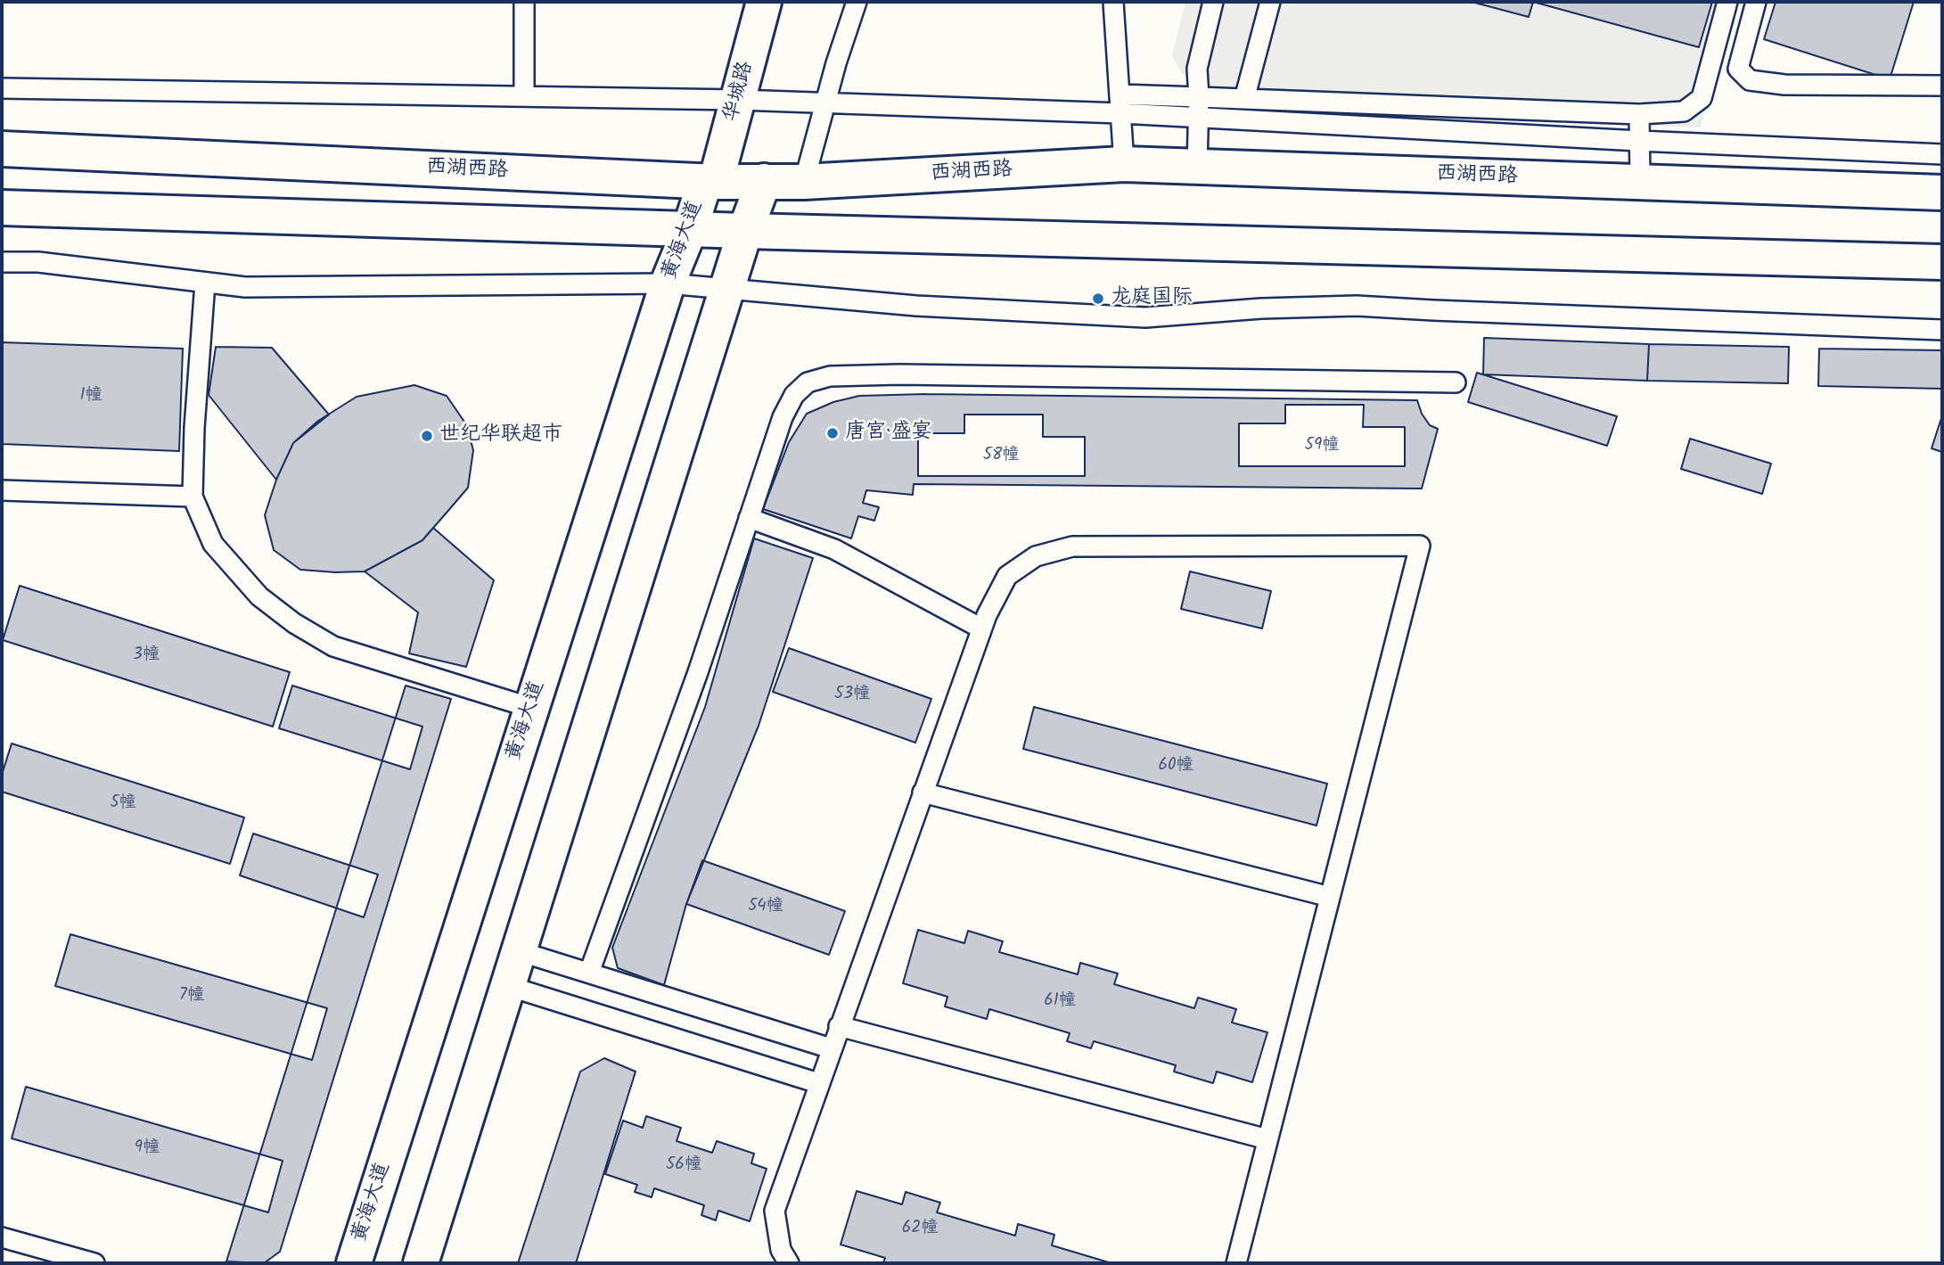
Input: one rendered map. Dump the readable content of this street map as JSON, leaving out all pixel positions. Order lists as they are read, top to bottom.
{
  "streets": {
    "main road": ["华城路", "西湖西路", "黄海大道"]
  },
  "crossings": [
    ["华城路", "西湖西路"],
    ["华城路", "黄海大道"],
    ["西湖西路", "黄海大道"]
  ],
  "places": ["龙庭国际", "唐宫·盛宴", "世纪华联超市"],
  "house_numbers": [
    "1幢",
    "59幢",
    "58幢",
    "3幢",
    "53幢",
    "60幢",
    "5幢",
    "54幢",
    "7幢",
    "61幢",
    "9幢",
    "56幢",
    "62幢"
  ]
}
